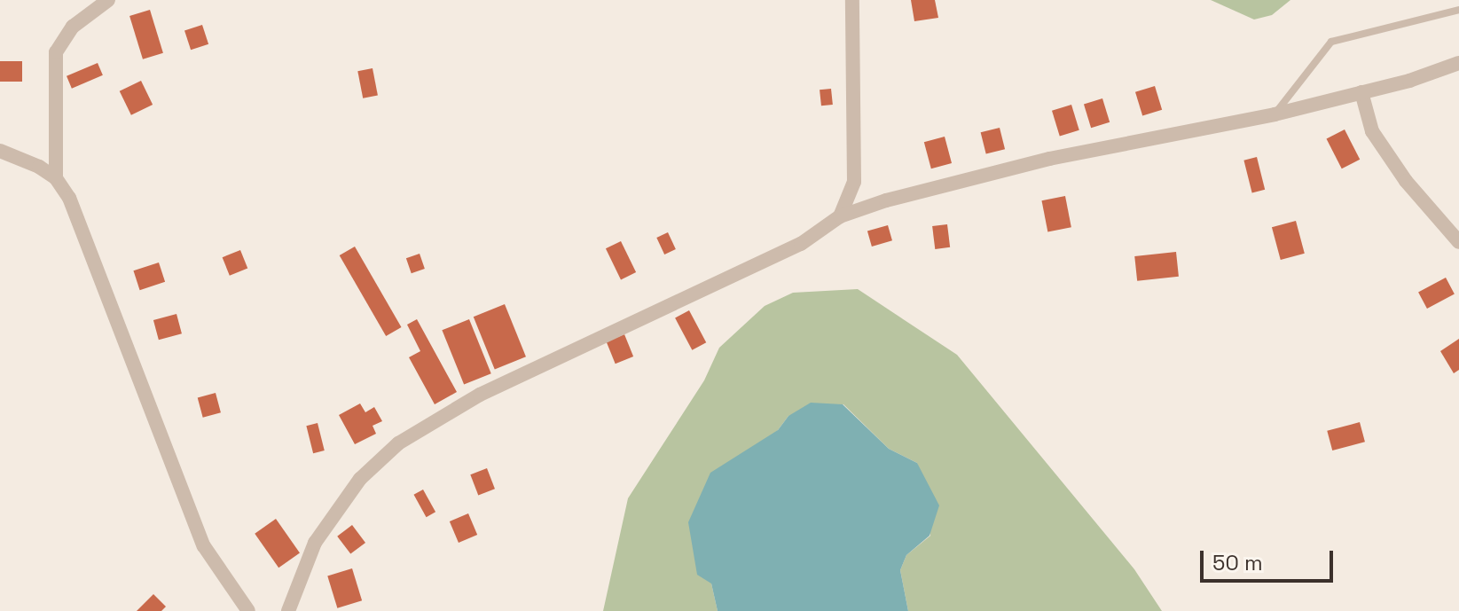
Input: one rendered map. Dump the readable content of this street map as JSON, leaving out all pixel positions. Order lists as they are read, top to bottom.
{
  "scale_bar": "50 m"
}
